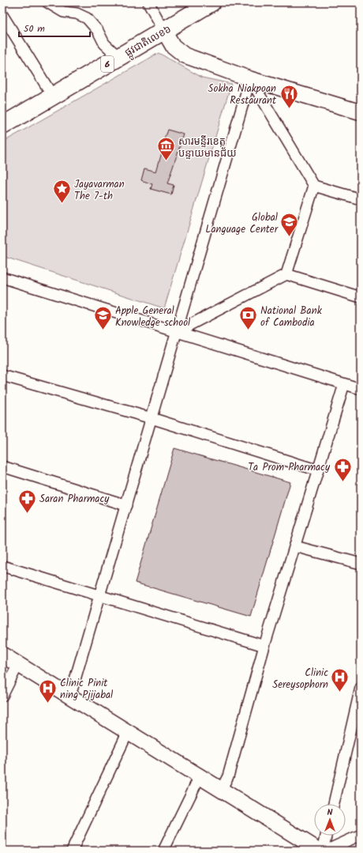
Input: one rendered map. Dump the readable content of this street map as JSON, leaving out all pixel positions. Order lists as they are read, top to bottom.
{
  "streets": {
    "highway": ["ផ្លូវជាតិលេខ៦", "6"]
  },
  "places": {
    "restaurant": ["Sokha Niakpoan Restaurant"],
    "museum": ["សារមន្ទីរខេត្ត បន្ទាយមានជ័យ"],
    "place": ["Jayavarman The 7-th"],
    "school or university": ["Global Language Center", "Apple General Knowledge school"],
    "bank": ["National Bank of Cambodia"],
    "pharmacy": ["Ta Prom Pharmacy", "Saran Pharmacy"],
    "hospital": ["Clinic Sereysophorn", "Clinic Pinit ning Pjijabal"]
  },
  "scale_bar": "50 m",
  "north": "top"
}
